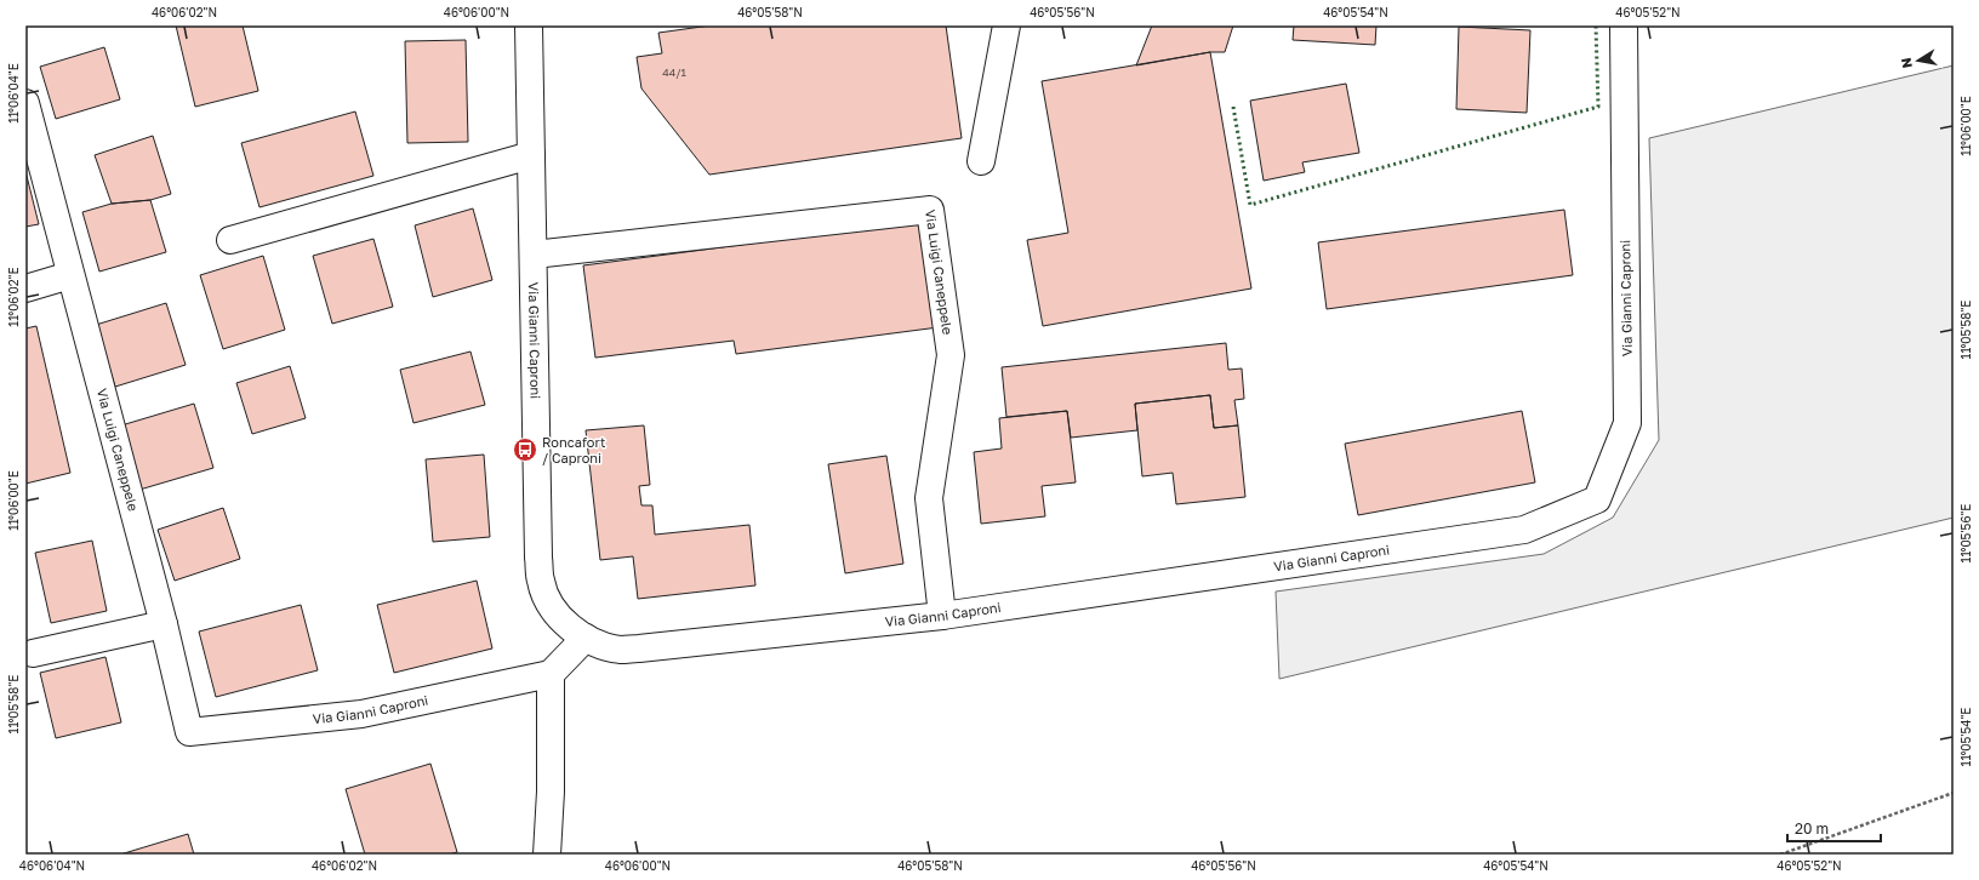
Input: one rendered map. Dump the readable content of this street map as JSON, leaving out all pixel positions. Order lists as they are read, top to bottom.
{
  "streets": {
    "street": ["Via Luigi Caneppele", "Via Gianni Caproni"]
  },
  "crossings": [
    ["Via Luigi Caneppele", "Via Gianni Caproni"]
  ],
  "places": {
    "bus stop": ["Roncafort / Caproni"]
  },
  "house_numbers": ["44/1"],
  "scale_bar": "20 m",
  "north": "left",
  "coordinates": [
    "46°06'02\"N",
    "46°06'00\"N",
    "46°05'58\"N",
    "46°05'56\"N",
    "46°05'54\"N",
    "46°05'52\"N",
    "11°06'04\"E",
    "11°06'00\"E",
    "11°06'02\"E",
    "11°05'58\"E",
    "11°05'56\"E",
    "11°05'54\"E",
    "46°06'04\"N"
  ]
}
